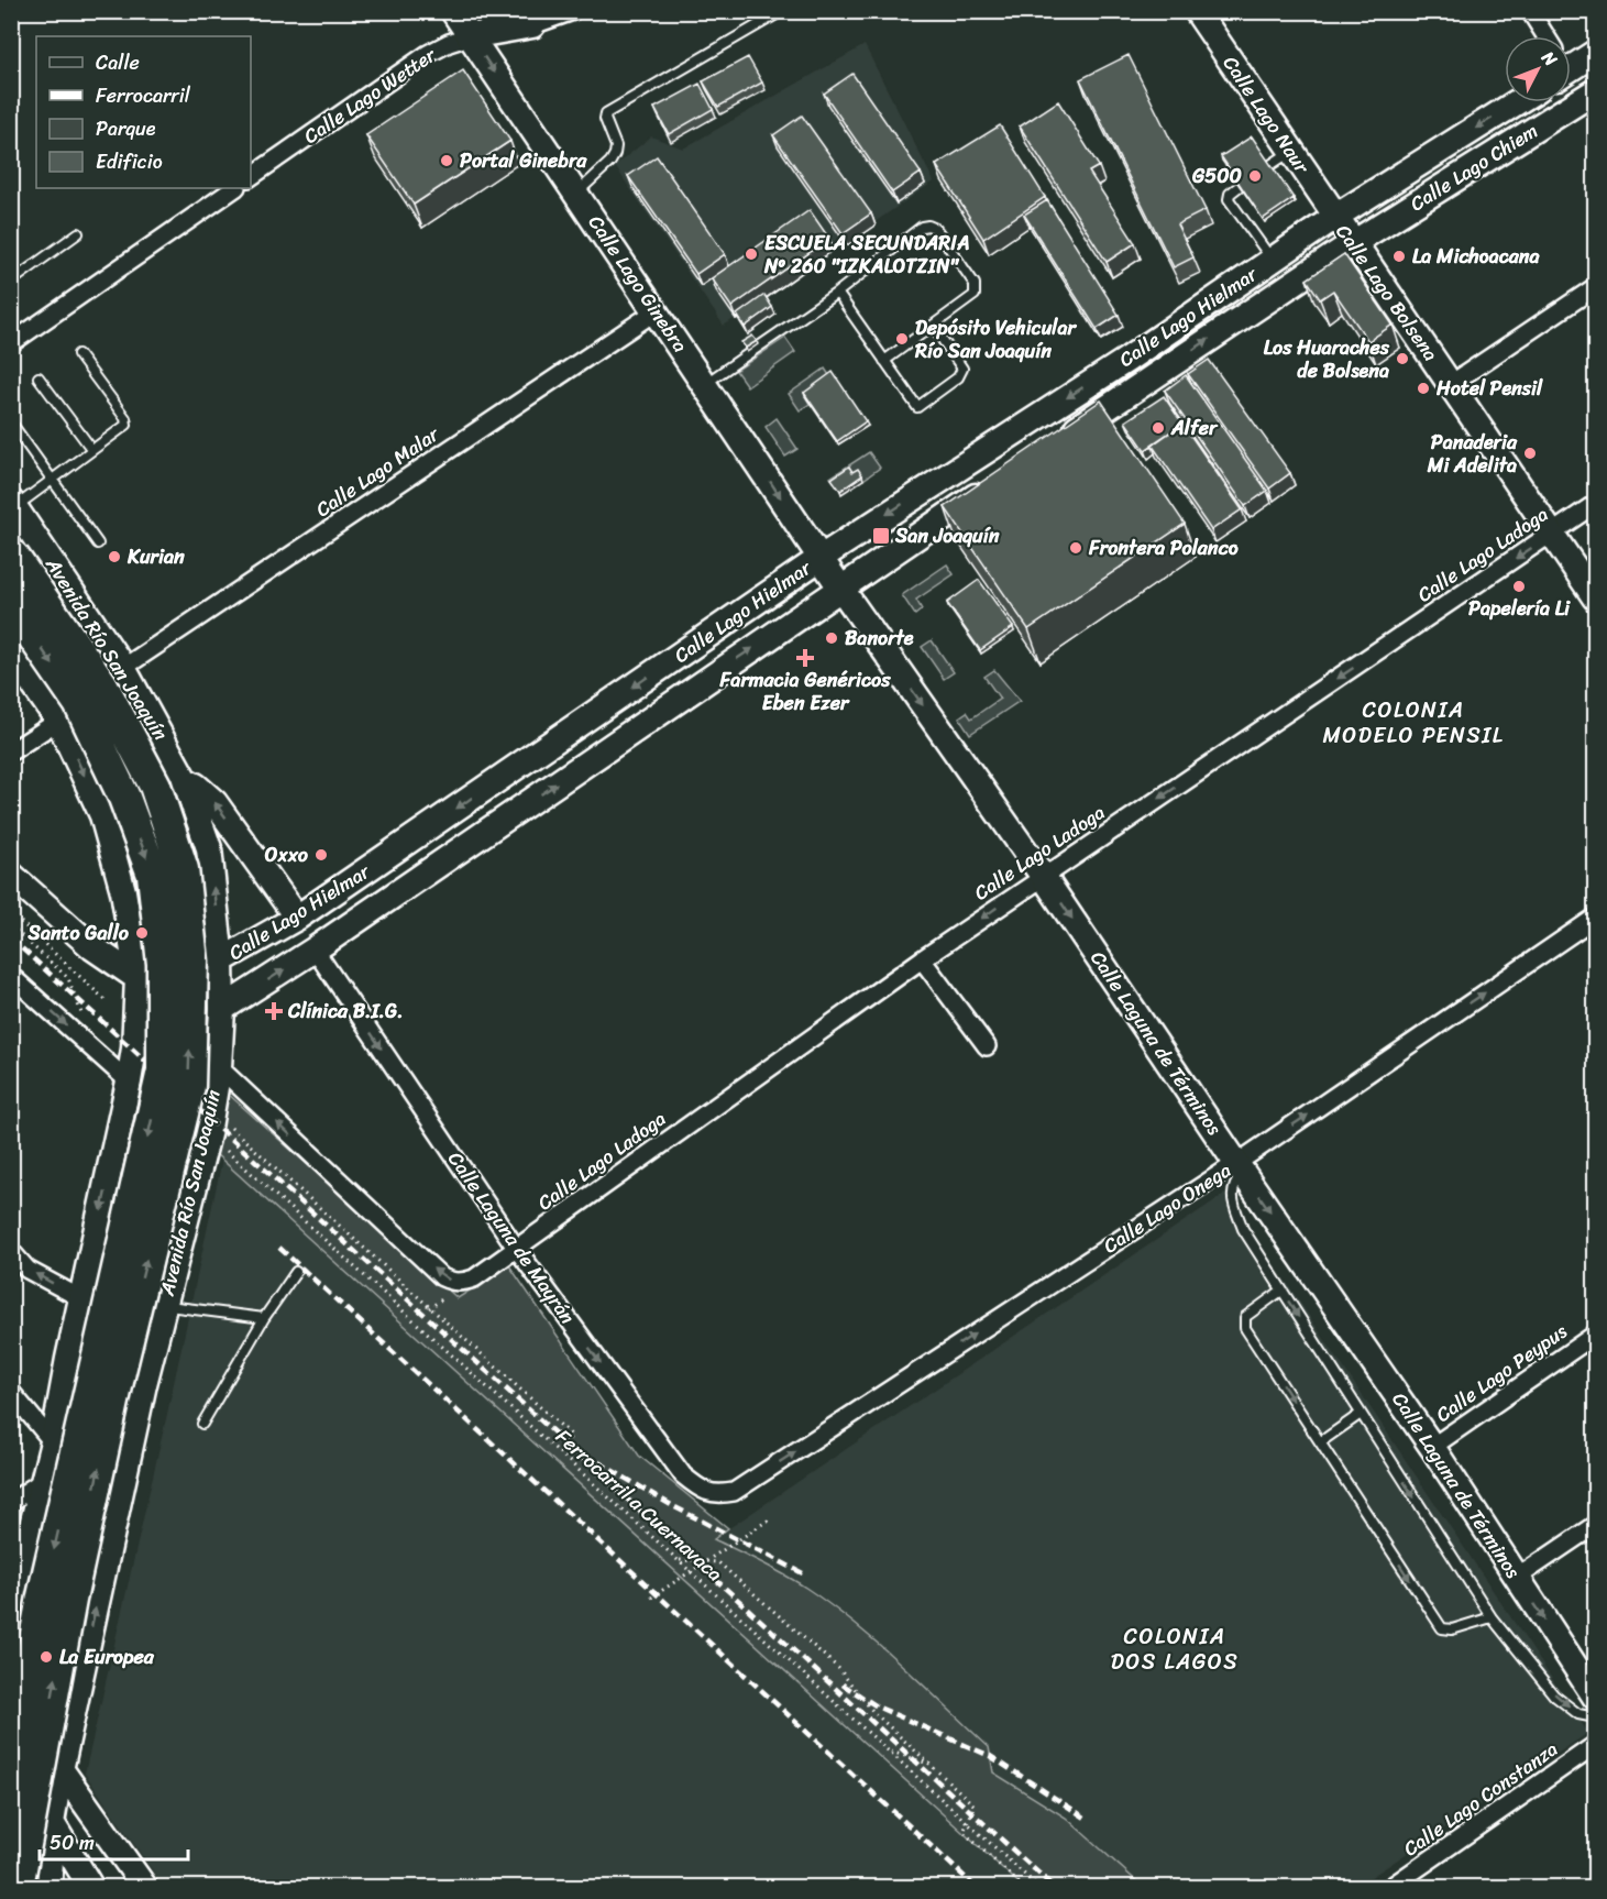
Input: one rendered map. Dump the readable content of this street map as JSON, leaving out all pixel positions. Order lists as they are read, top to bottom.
{
  "streets": {
    "highway": ["Avenida Río San Joaquín"],
    "street": [
      "Calle Lago Wetter",
      "Calle Lago Naur",
      "Calle Lago Chiem",
      "Calle Lago Ginebra",
      "Calle Lago Bolsena",
      "Calle Lago Hielmar",
      "Calle Lago Malar",
      "Calle Lago Ladoga",
      "Calle Laguna de Términos",
      "Calle Lago Onega",
      "Calle Laguna de Mayrán",
      "Calle Lago Peypus",
      "Calle Lago Constanza"
    ],
    "path": ["Ferrocarril a Cuernavaca"]
  },
  "crossings": [
    ["Calle Lago Wetter", "Calle Lago Ginebra"],
    ["Calle Lago Naur", "Calle Lago Chiem"],
    ["Calle Lago Naur", "Calle Lago Bolsena"],
    ["Calle Lago Naur", "Calle Lago Hielmar"],
    ["Calle Lago Chiem", "Calle Lago Bolsena"],
    ["Calle Lago Chiem", "Calle Lago Hielmar"],
    ["Calle Lago Ginebra", "Calle Lago Hielmar"],
    ["Calle Lago Ginebra", "Calle Lago Malar"],
    ["Calle Lago Ginebra", "Calle Laguna de Términos"],
    ["Calle Lago Bolsena", "Calle Lago Hielmar"],
    ["Calle Lago Bolsena", "Calle Lago Ladoga"],
    ["Calle Lago Hielmar", "Avenida Río San Joaquín"],
    ["Calle Lago Hielmar", "Calle Laguna de Términos"],
    ["Calle Lago Hielmar", "Calle Laguna de Mayrán"],
    ["Calle Lago Malar", "Avenida Río San Joaquín"],
    ["Calle Lago Ladoga", "Avenida Río San Joaquín"],
    ["Calle Lago Ladoga", "Calle Laguna de Términos"],
    ["Calle Lago Ladoga", "Calle Laguna de Mayrán"],
    ["Calle Laguna de Términos", "Calle Lago Onega"],
    ["Calle Laguna de Términos", "Calle Lago Peypus"],
    ["Calle Lago Onega", "Calle Laguna de Mayrán"]
  ],
  "one_way": [
    "Calle Lago Ginebra",
    "Calle Lago Ladoga",
    "Calle Laguna de Términos",
    "Calle Lago Onega",
    "Calle Laguna de Mayrán"
  ],
  "districts": ["COLONIA MODELO PENSIL", "COLONIA DOS LAGOS"],
  "places": {
    "other": [
      "Portal Ginebra",
      "G500",
      "ESCUELA SECUNDARIA Nº 260 \"IZKALOTZIN\"",
      "La Michoacana",
      "Depósito Vehicular Río San Joaquín",
      "Los Huaraches de Bolsena",
      "Hotel Pensil",
      "Alfer",
      "Panaderia Mi Adelita",
      "Frontera Polanco",
      "Kurian",
      "Papelería Li",
      "Banorte",
      "Oxxo",
      "Santo Gallo",
      "La Europea"
    ],
    "transit": ["San Joaquín"],
    "health": ["Farmacia Genéricos Eben Ezer", "Clínica B.I.G."]
  },
  "legend": [
    "Calle",
    "Ferrocarril",
    "Parque",
    "Edificio"
  ],
  "scale_bar": "50 m",
  "north": "top right"
}
